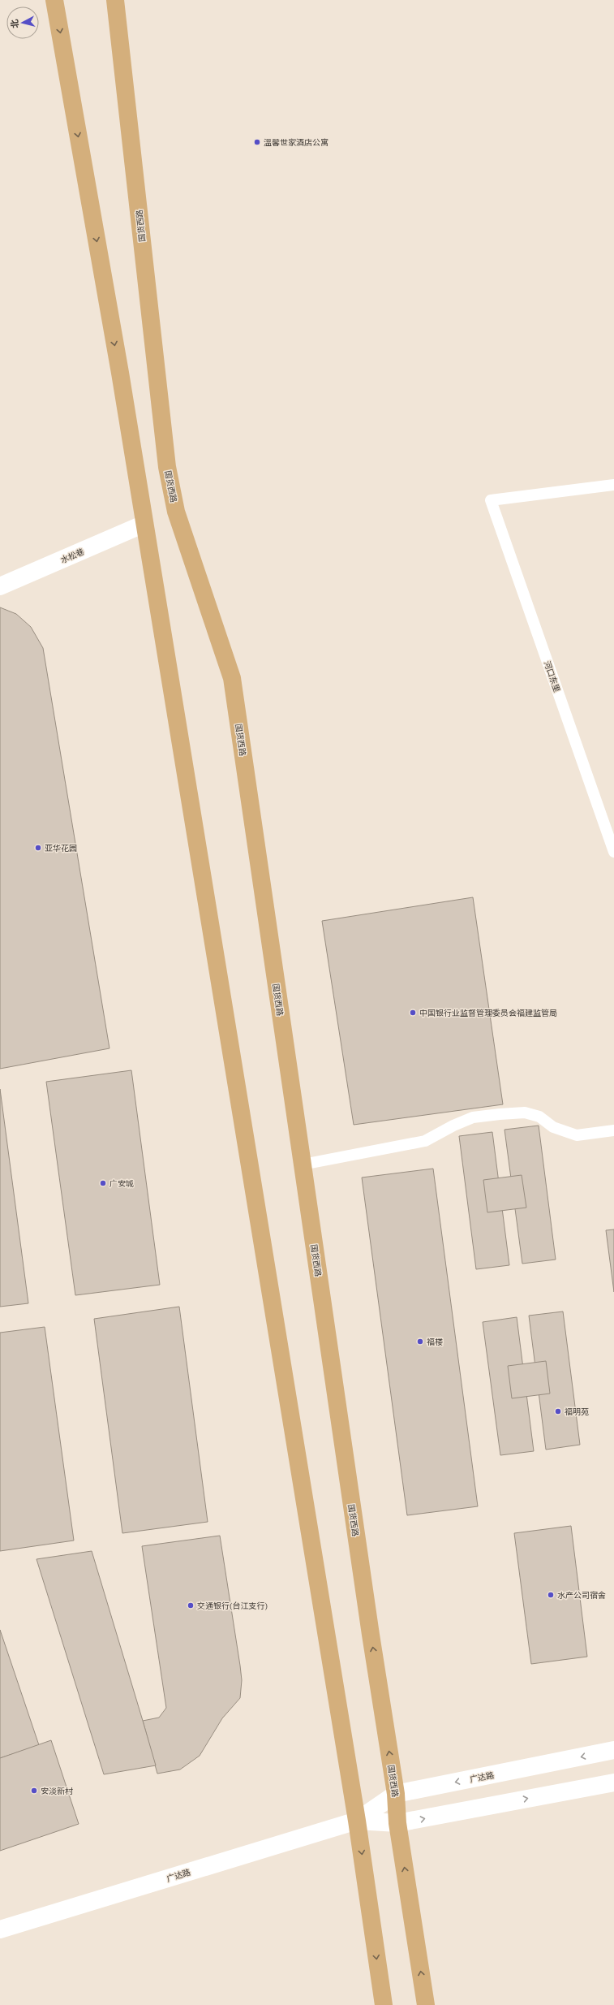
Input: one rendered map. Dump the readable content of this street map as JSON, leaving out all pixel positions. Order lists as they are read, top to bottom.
{
  "streets": {
    "main road": ["国货西路", "水松巷", "广达路"],
    "lane": ["河口东里"]
  },
  "crossings": [
    ["国货西路", "广达路"]
  ],
  "places": [
    "溫馨世家酒店公寓",
    "亚华花园",
    "中国银行业监督管理委员会福建监管局",
    "广安城",
    "福楼",
    "福明苑",
    "水产公司宿舍",
    "交通银行(台江支行)",
    "安淡新村"
  ],
  "north": "left"
}
